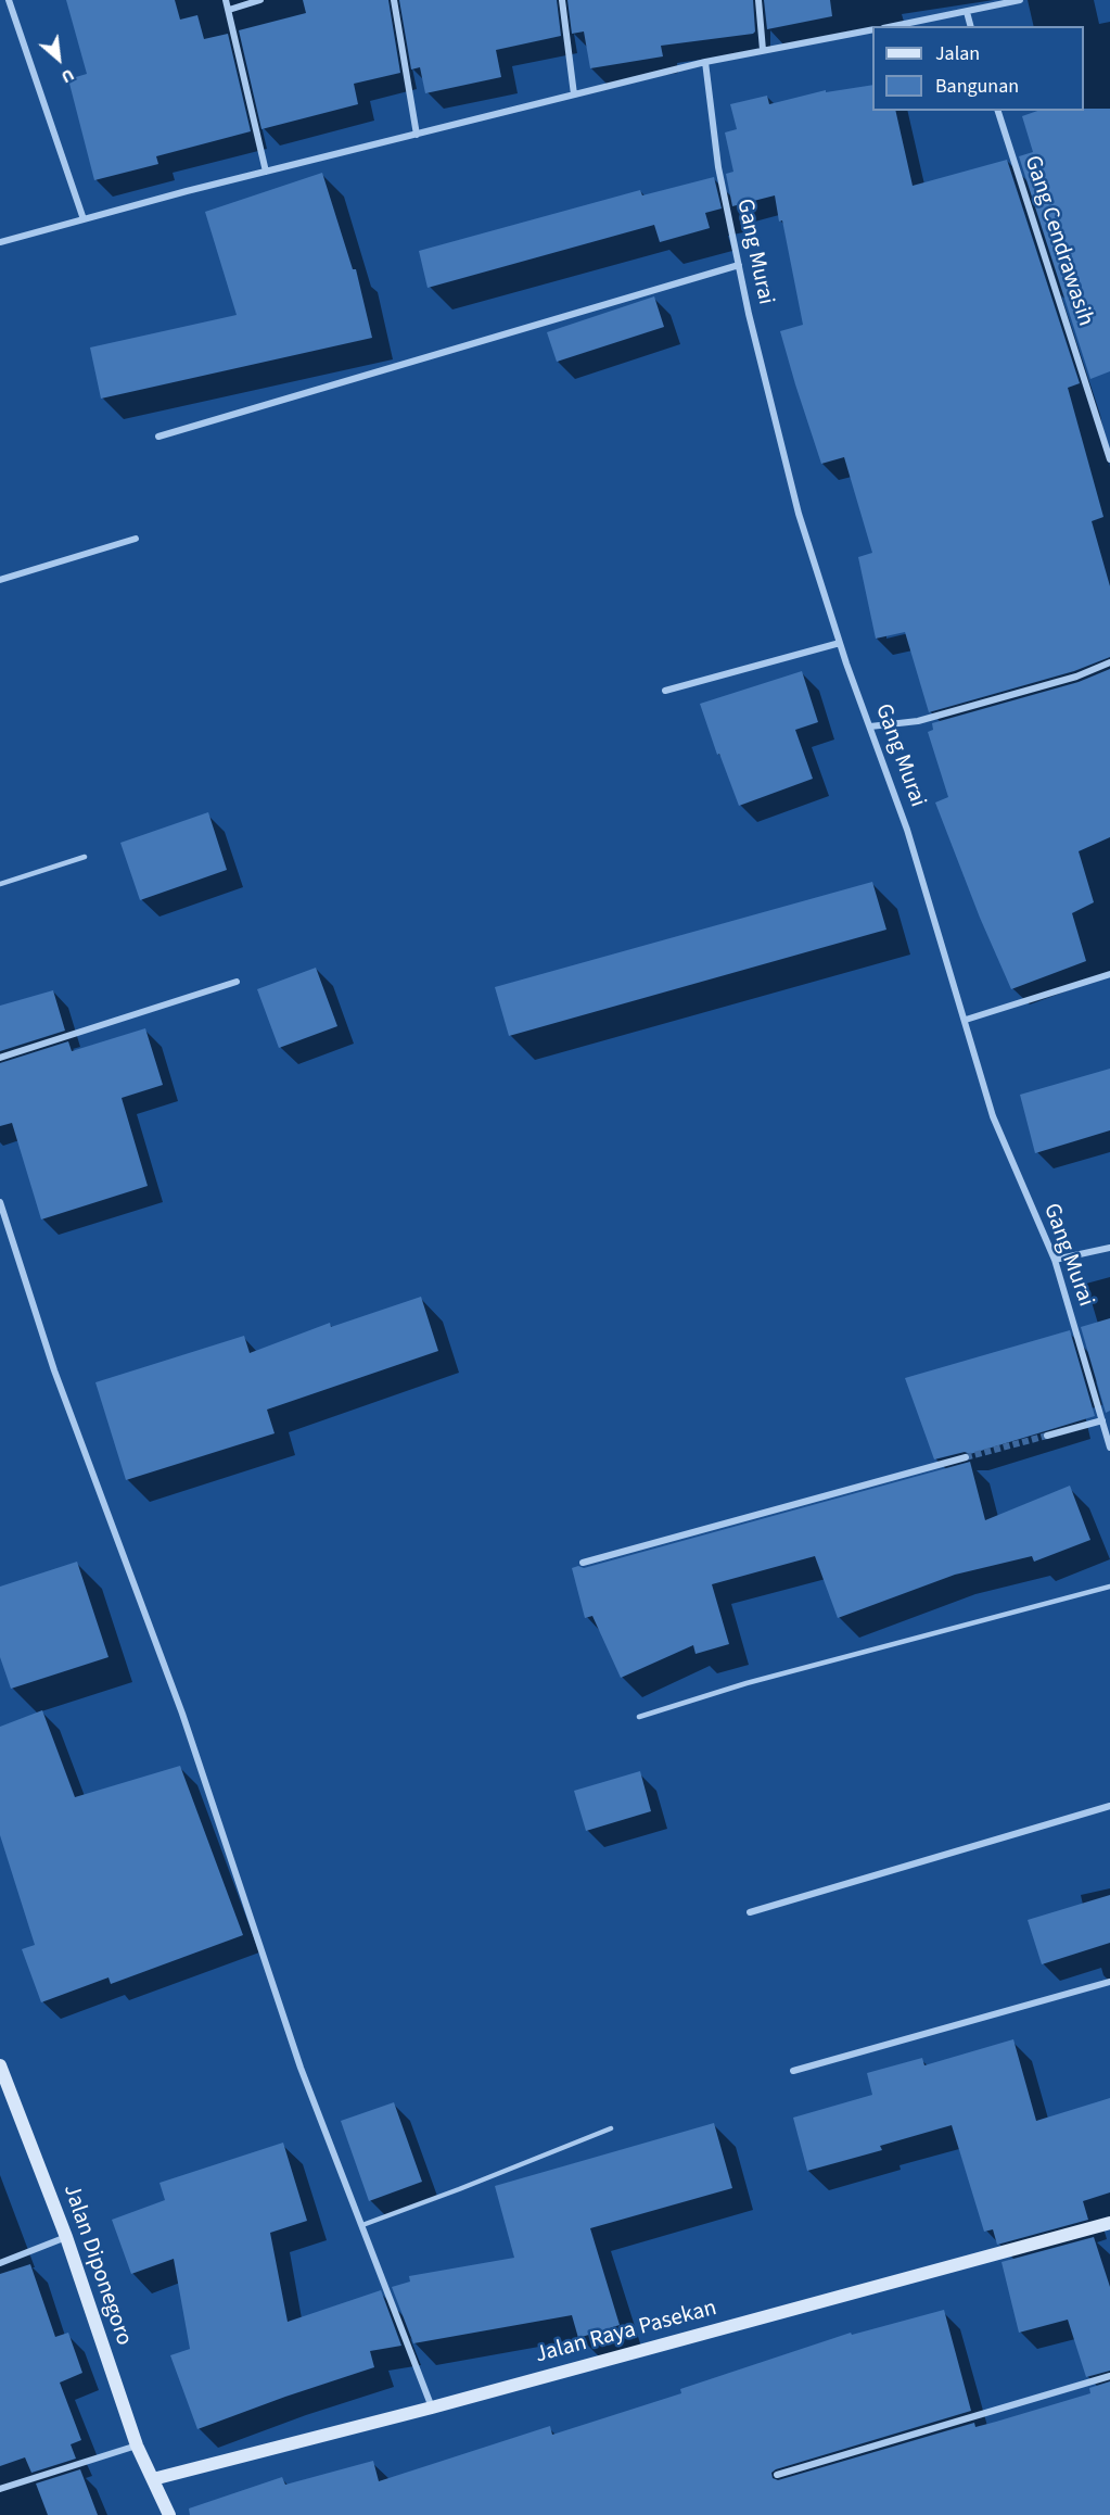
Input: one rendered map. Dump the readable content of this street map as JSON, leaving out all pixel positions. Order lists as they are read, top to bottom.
{
  "streets": {
    "street": [
      "Gang Cendrawasih",
      "Gang Murai",
      "Jalan Diponegoro",
      "Jalan Raya Pasekan"
    ]
  },
  "crossings": [
    ["Jalan Diponegoro", "Jalan Raya Pasekan"]
  ],
  "legend": ["Jalan", "Bangunan"],
  "north": "bottom right"
}
